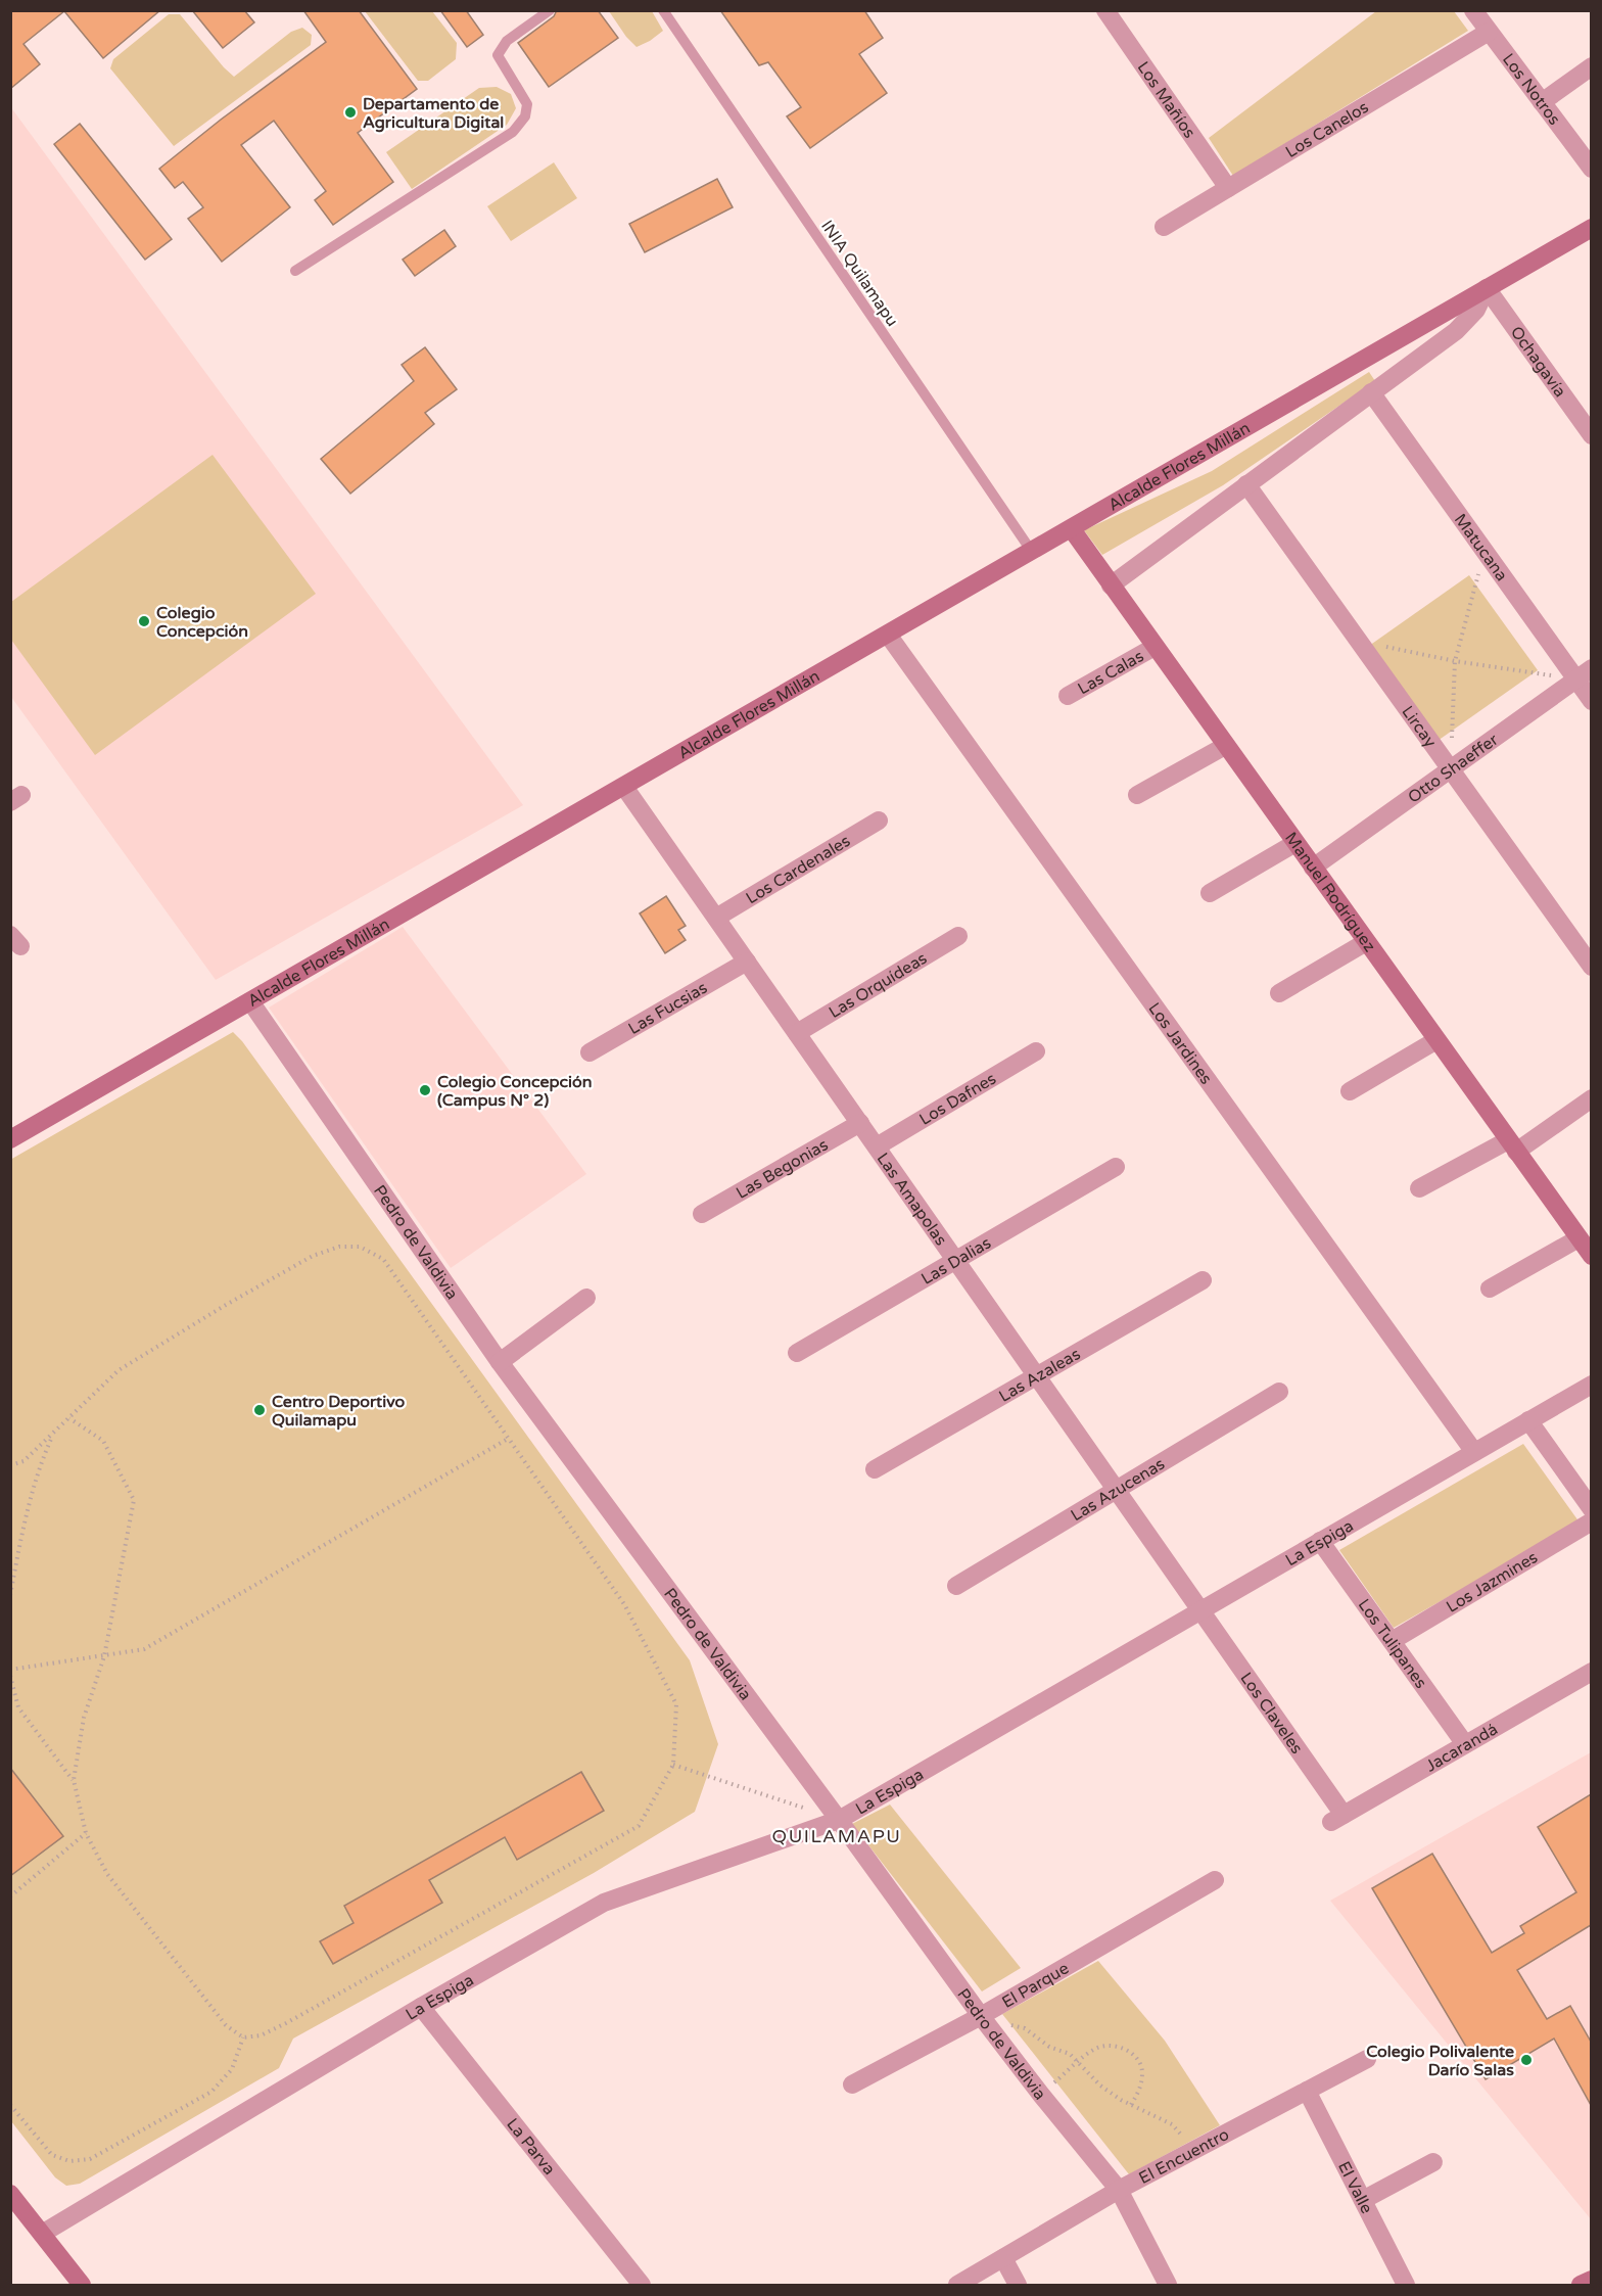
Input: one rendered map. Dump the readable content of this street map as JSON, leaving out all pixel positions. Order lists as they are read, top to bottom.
{
  "streets": {
    "street": [
      "Los Notros",
      "Los Mañíos",
      "Los Canelos",
      "Ochagavía",
      "Alcalde Flores Millán",
      "Matucana",
      "Las Calas",
      "Lircay",
      "Otto Shaeffer",
      "Los Cardenales",
      "Manuel Rodríguez",
      "Las Orquídeas",
      "Las Fucsias",
      "Los Jardines",
      "Los Dafnes",
      "Las Begonias",
      "Las Amapolas",
      "Pedro de Valdivia",
      "Las Dalias",
      "Las Azaleas",
      "Las Azucenas",
      "La Espiga",
      "Los Jazmines",
      "Los Tulipanes",
      "Los Claveles",
      "Jacarandá",
      "El Parque",
      "La Parva",
      "El Encuentro",
      "El Valle"
    ],
    "lane": ["INIA Quilamapu"]
  },
  "crossings": [
    ["Los Notros", "Los Canelos"],
    ["Los Mañíos", "Los Canelos"],
    ["INIA Quilamapu", "Alcalde Flores Millán"],
    ["Ochagavía", "Alcalde Flores Millán"],
    ["Alcalde Flores Millán", "Manuel Rodríguez"],
    ["Alcalde Flores Millán", "Los Jardines"],
    ["Alcalde Flores Millán", "Las Amapolas"],
    ["Alcalde Flores Millán", "Pedro de Valdivia"],
    ["Matucana", "Otto Shaeffer"],
    ["Las Calas", "Manuel Rodríguez"],
    ["Lircay", "Otto Shaeffer"],
    ["Otto Shaeffer", "Manuel Rodríguez"],
    ["Los Cardenales", "Las Amapolas"],
    ["Las Orquídeas", "Las Amapolas"],
    ["Las Fucsias", "Las Amapolas"],
    ["Los Jardines", "La Espiga"],
    ["Los Dafnes", "Las Amapolas"],
    ["Las Begonias", "Las Amapolas"],
    ["Las Amapolas", "Las Dalias"],
    ["Las Amapolas", "Las Azaleas"],
    ["Las Amapolas", "Las Azucenas"],
    ["Las Amapolas", "La Espiga"],
    ["Las Amapolas", "Los Claveles"],
    ["Pedro de Valdivia", "La Espiga"],
    ["Pedro de Valdivia", "El Parque"],
    ["Pedro de Valdivia", "El Encuentro"],
    ["La Espiga", "Los Tulipanes"],
    ["La Espiga", "Los Claveles"],
    ["La Espiga", "La Parva"],
    ["Los Jazmines", "Los Tulipanes"],
    ["Los Tulipanes", "Jacarandá"],
    ["Los Claveles", "Jacarandá"],
    ["El Encuentro", "El Valle"]
  ],
  "districts": ["QUILAMAPU"],
  "places": [
    "Departamento de Agricultura Digital",
    "Colegio Concepción",
    "Colegio Concepción (Campus N° 2)",
    "Centro Deportivo Quilamapu",
    "Colegio Polivalente Darío Salas"
  ]
}
